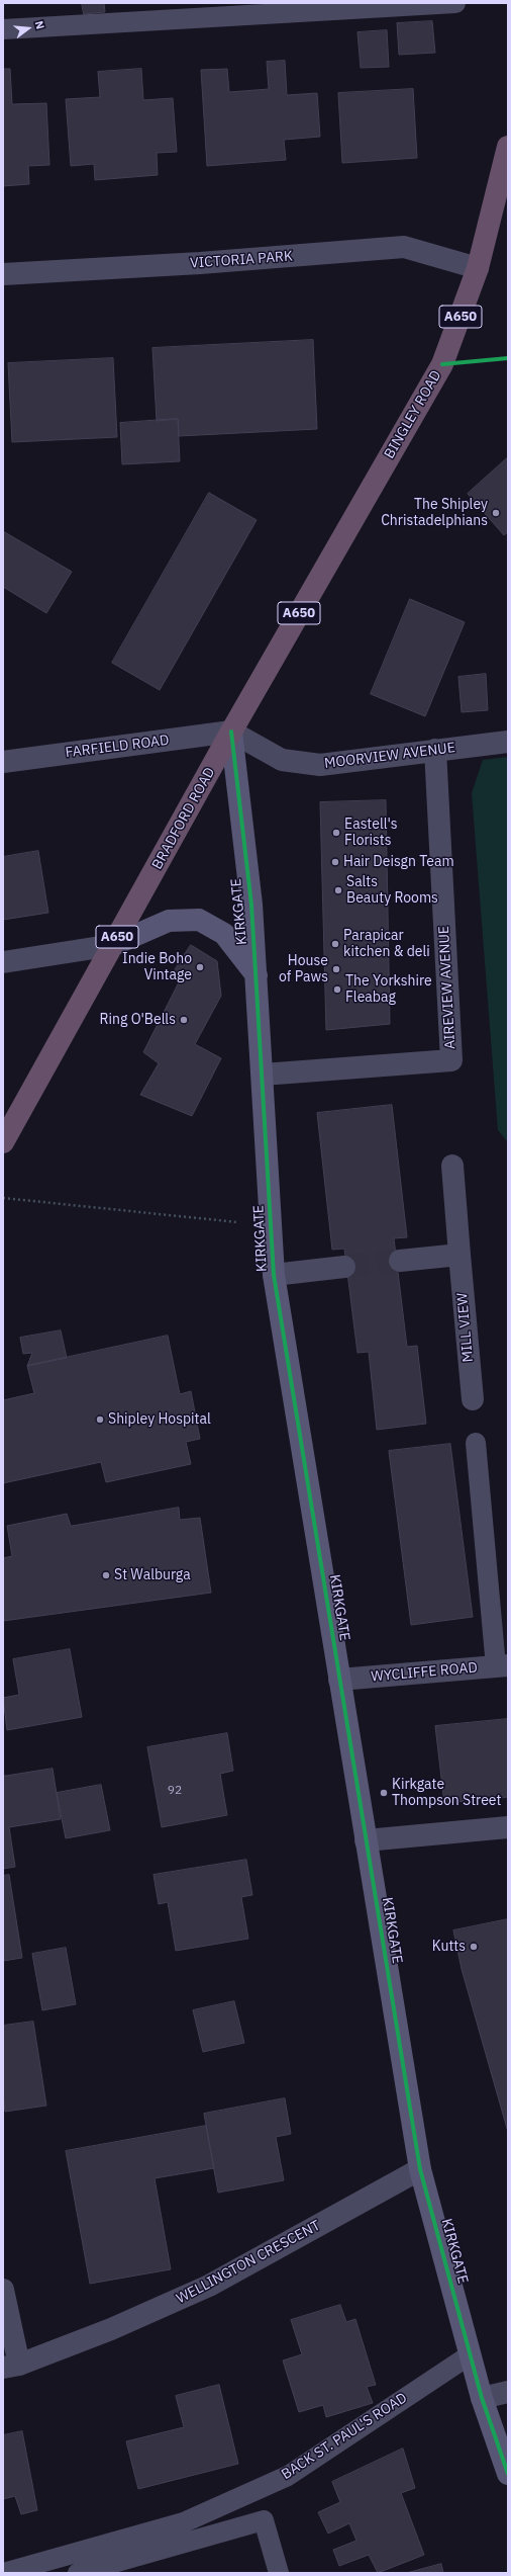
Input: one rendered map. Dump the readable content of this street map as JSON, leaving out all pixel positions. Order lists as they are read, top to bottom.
{
  "streets": {
    "highway": ["A650", "BINGLEY ROAD", "BRADFORD ROAD"],
    "street": [
      "VICTORIA PARK",
      "FARFIELD ROAD",
      "MOORVIEW AVENUE",
      "KIRKGATE",
      "AIREVIEW AVENUE",
      "MILL VIEW",
      "WYCLIFFE ROAD",
      "WELLINGTON CRESCENT"
    ],
    "lane": ["BACK ST. PAUL'S ROAD"]
  },
  "crossings": [
    ["VICTORIA PARK", "BINGLEY ROAD"],
    ["BINGLEY ROAD", "BRADFORD ROAD"],
    ["FARFIELD ROAD", "MOORVIEW AVENUE"],
    ["FARFIELD ROAD", "BRADFORD ROAD"],
    ["FARFIELD ROAD", "KIRKGATE"],
    ["MOORVIEW AVENUE", "BRADFORD ROAD"],
    ["MOORVIEW AVENUE", "KIRKGATE"],
    ["MOORVIEW AVENUE", "AIREVIEW AVENUE"],
    ["BRADFORD ROAD", "KIRKGATE"],
    ["KIRKGATE", "AIREVIEW AVENUE"],
    ["KIRKGATE", "WYCLIFFE ROAD"],
    ["KIRKGATE", "WELLINGTON CRESCENT"],
    ["KIRKGATE", "BACK ST. PAUL'S ROAD"]
  ],
  "places": [
    "The Shipley Christadelphians",
    "Eastell's Florists",
    "Hair Deisgn Team",
    "Salts Beauty Rooms",
    "Parapicar kitchen & deli",
    "Indie Boho Vintage",
    "House of Paws",
    "The Yorkshire Fleabag",
    "Ring O'Bells",
    "Shipley Hospital",
    "St Walburga",
    "Kirkgate Thompson Street",
    "Kutts"
  ],
  "house_numbers": ["92"],
  "north": "right"
}
